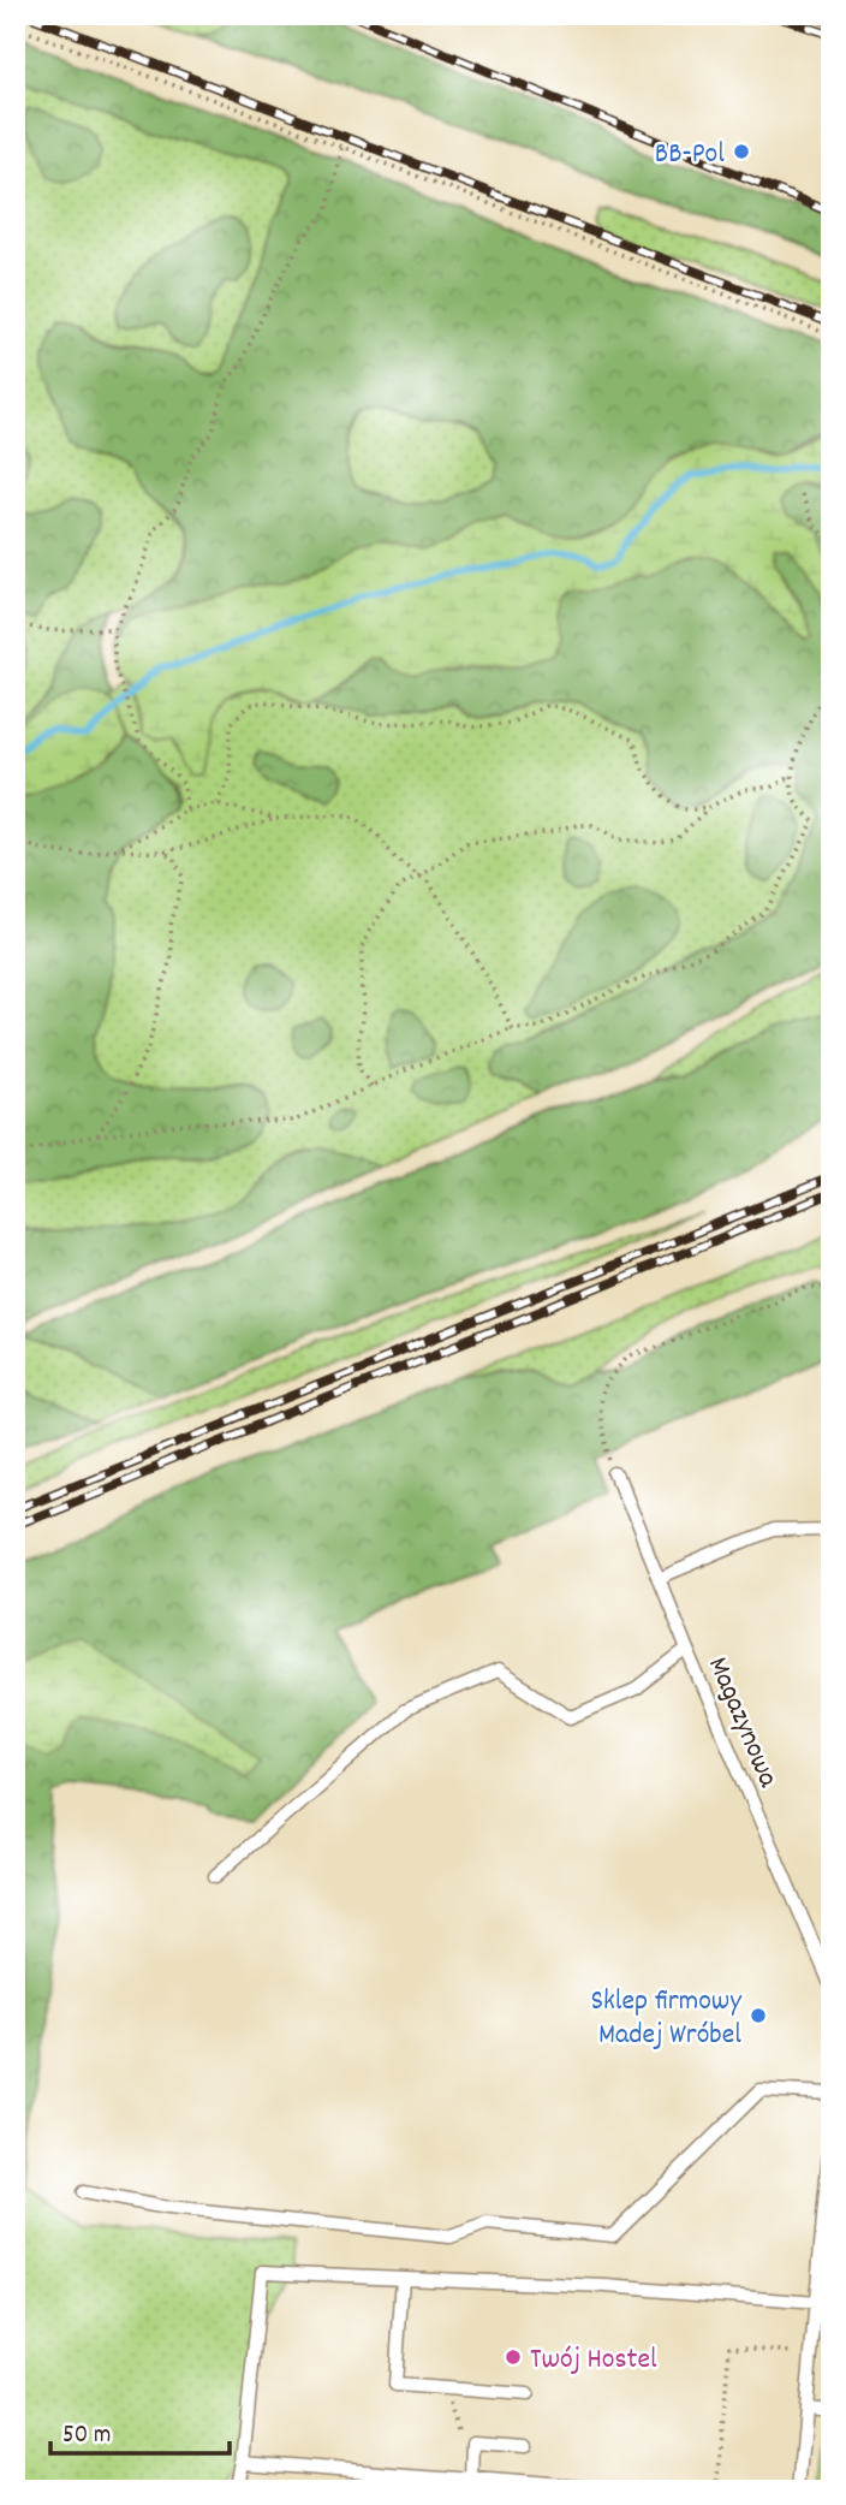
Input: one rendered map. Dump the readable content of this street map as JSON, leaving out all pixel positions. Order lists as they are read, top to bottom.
{
  "streets": {
    "lane": ["Magazynowa"]
  },
  "places": ["BB-Pol", "Sklep firmowy Madej Wróbel", "Twój Hostel"],
  "scale_bar": "50 m"
}
